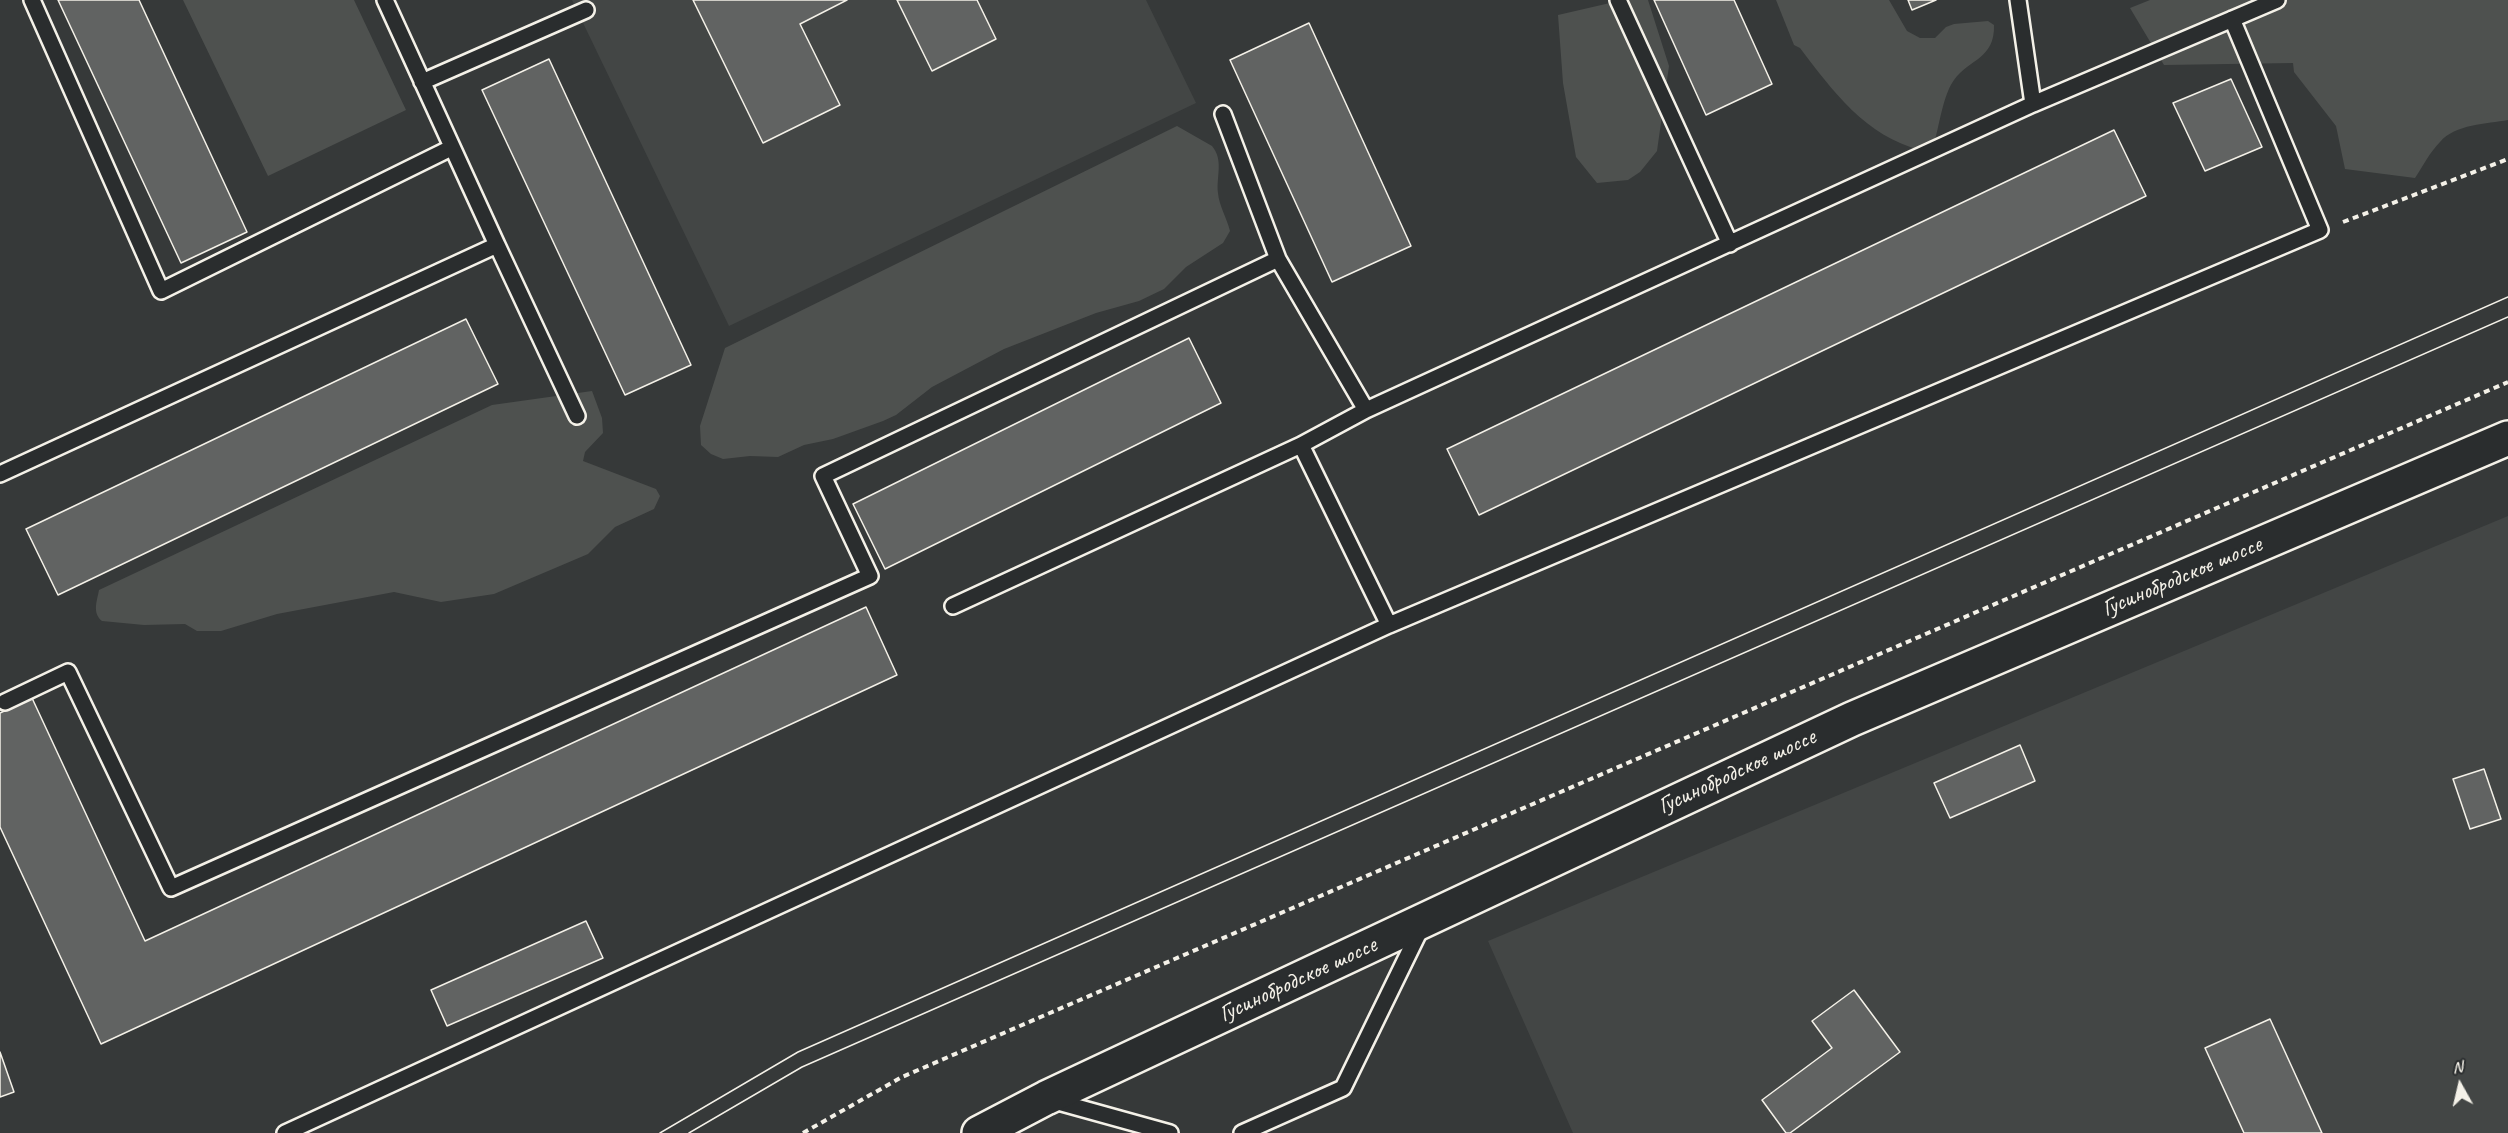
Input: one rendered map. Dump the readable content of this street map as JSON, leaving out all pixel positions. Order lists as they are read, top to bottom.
{
  "streets": {
    "main road": ["Гусинобродское шоссе"]
  },
  "north": "top"
}
